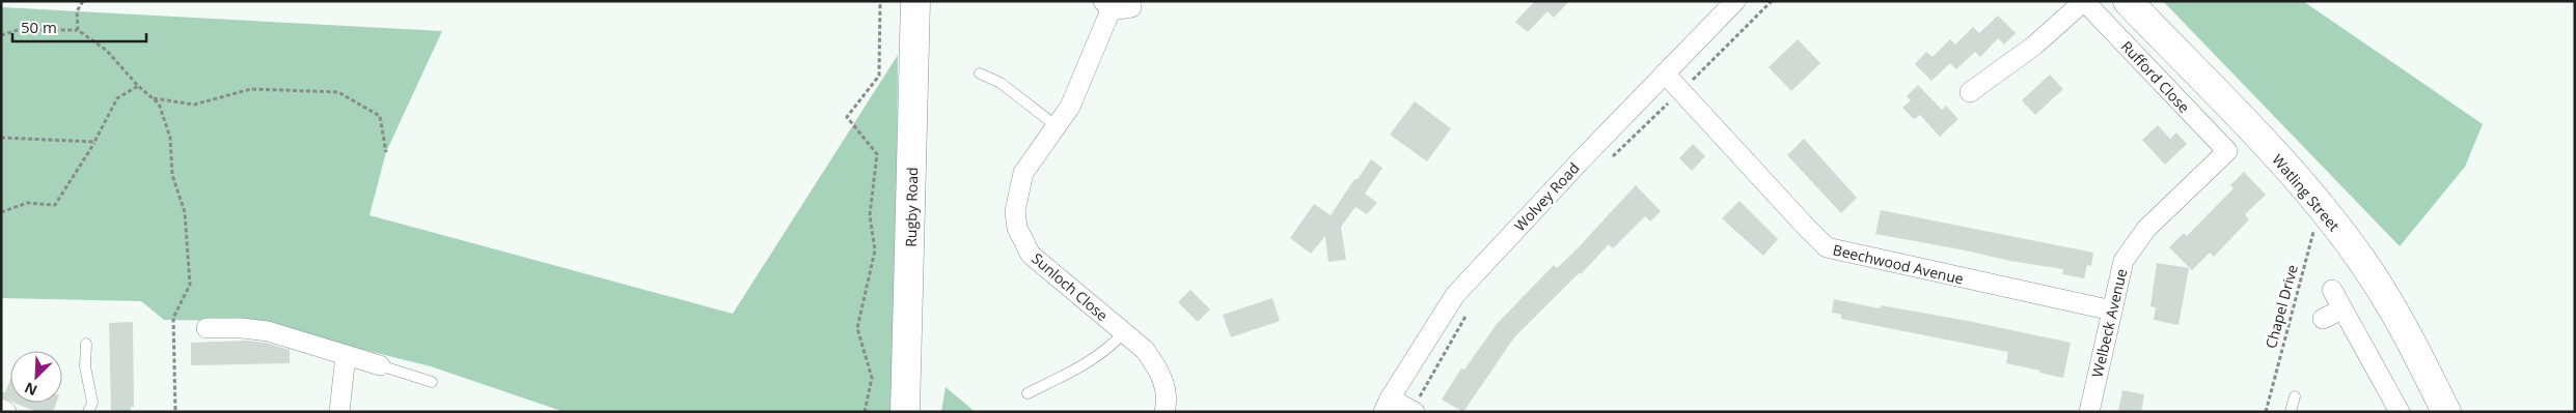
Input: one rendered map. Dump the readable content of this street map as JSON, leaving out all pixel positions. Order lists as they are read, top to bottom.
{
  "streets": {
    "main road": ["Watling Street", "Rugby Road"],
    "street": [
      "Rufford Close",
      "Wolvey Road",
      "Beechwood Avenue",
      "Sunloch Close",
      "Welbeck Avenue"
    ],
    "path": ["Chapel Drive"]
  },
  "crossings": [
    ["Rufford Close", "Welbeck Avenue"],
    ["Watling Street", "Chapel Drive"],
    ["Wolvey Road", "Beechwood Avenue"],
    ["Beechwood Avenue", "Welbeck Avenue"]
  ],
  "scale_bar": "50 m",
  "north": "bottom left"
}
